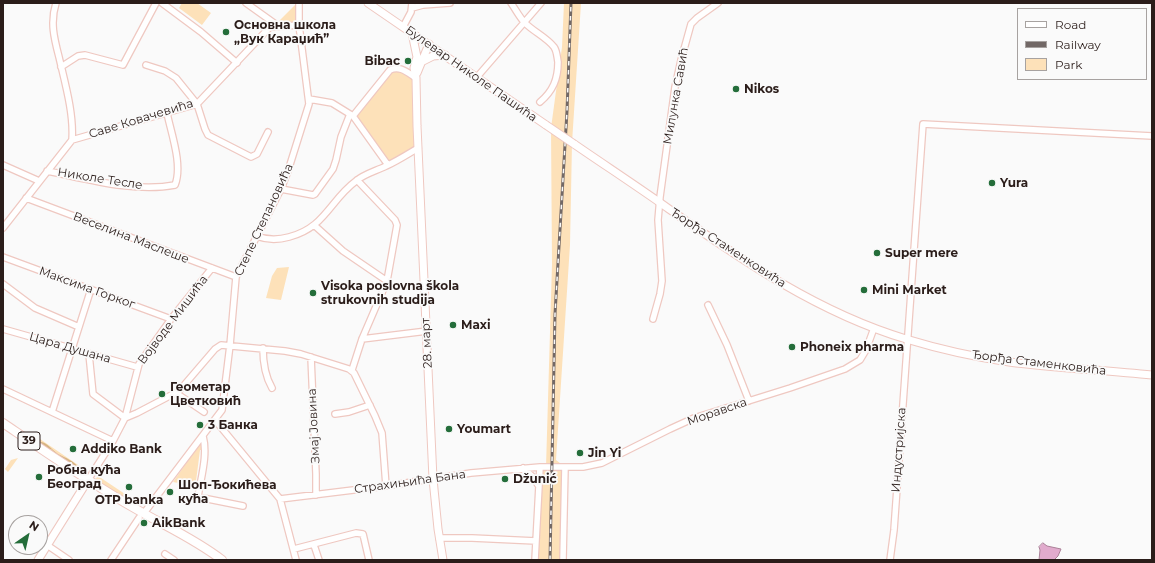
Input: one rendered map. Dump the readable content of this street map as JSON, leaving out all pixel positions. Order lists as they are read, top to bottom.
{
  "streets": {
    "main road": ["39"],
    "street": [
      "Булевар Николе Пашића",
      "Милунка Савић",
      "Саве Ковачевића",
      "Николе Тесле",
      "Степе Степановића",
      "Веселина Маслеше",
      "Ђорђа Стаменковића",
      "Максима Горког",
      "Војводе Мишића",
      "28. март",
      "Цара Душана",
      "Моравска",
      "Змај Јовина",
      "Индустријска",
      "Страхињића Бана"
    ]
  },
  "crossings": [
    ["Булевар Николе Пашића", "Ђорђа Стаменковића"],
    ["Булевар Николе Пашића", "28. март"],
    ["Милунка Савић", "Ђорђа Стаменковића"],
    ["Саве Ковачевића", "Николе Тесле"],
    ["Степе Степановића", "Веселина Маслеше"],
    ["Веселина Маслеше", "Војводе Мишића"],
    ["Ђорђа Стаменковића", "Моравска"],
    ["Ђорђа Стаменковића", "Индустријска"],
    ["Максима Горког", "Војводе Мишића"],
    ["Војводе Мишића", "Цара Душана"],
    ["Војводе Мишића", "39"],
    ["28. март", "Страхињића Бана"],
    ["Моравска", "Страхињића Бана"],
    ["Змај Јовина", "Страхињића Бана"]
  ],
  "places": [
    "Основна школа „Вук Караџић”",
    "Bibac",
    "Nikos",
    "Yura",
    "Super mere",
    "Mini Market",
    "Visoka poslovna škola strukovnih studija",
    "Maxi",
    "Phoneix pharma",
    "Геометар Цветковић",
    "3 Банка",
    "Youmart",
    "Addiko Bank",
    "Jin Yi",
    "Робна кућа Београд",
    "Džunić",
    "OTP banka",
    "Шоп-Ђокићева кућа",
    "AikBank"
  ],
  "legend": ["Road", "Railway", "Park"],
  "north": "top right"
}
